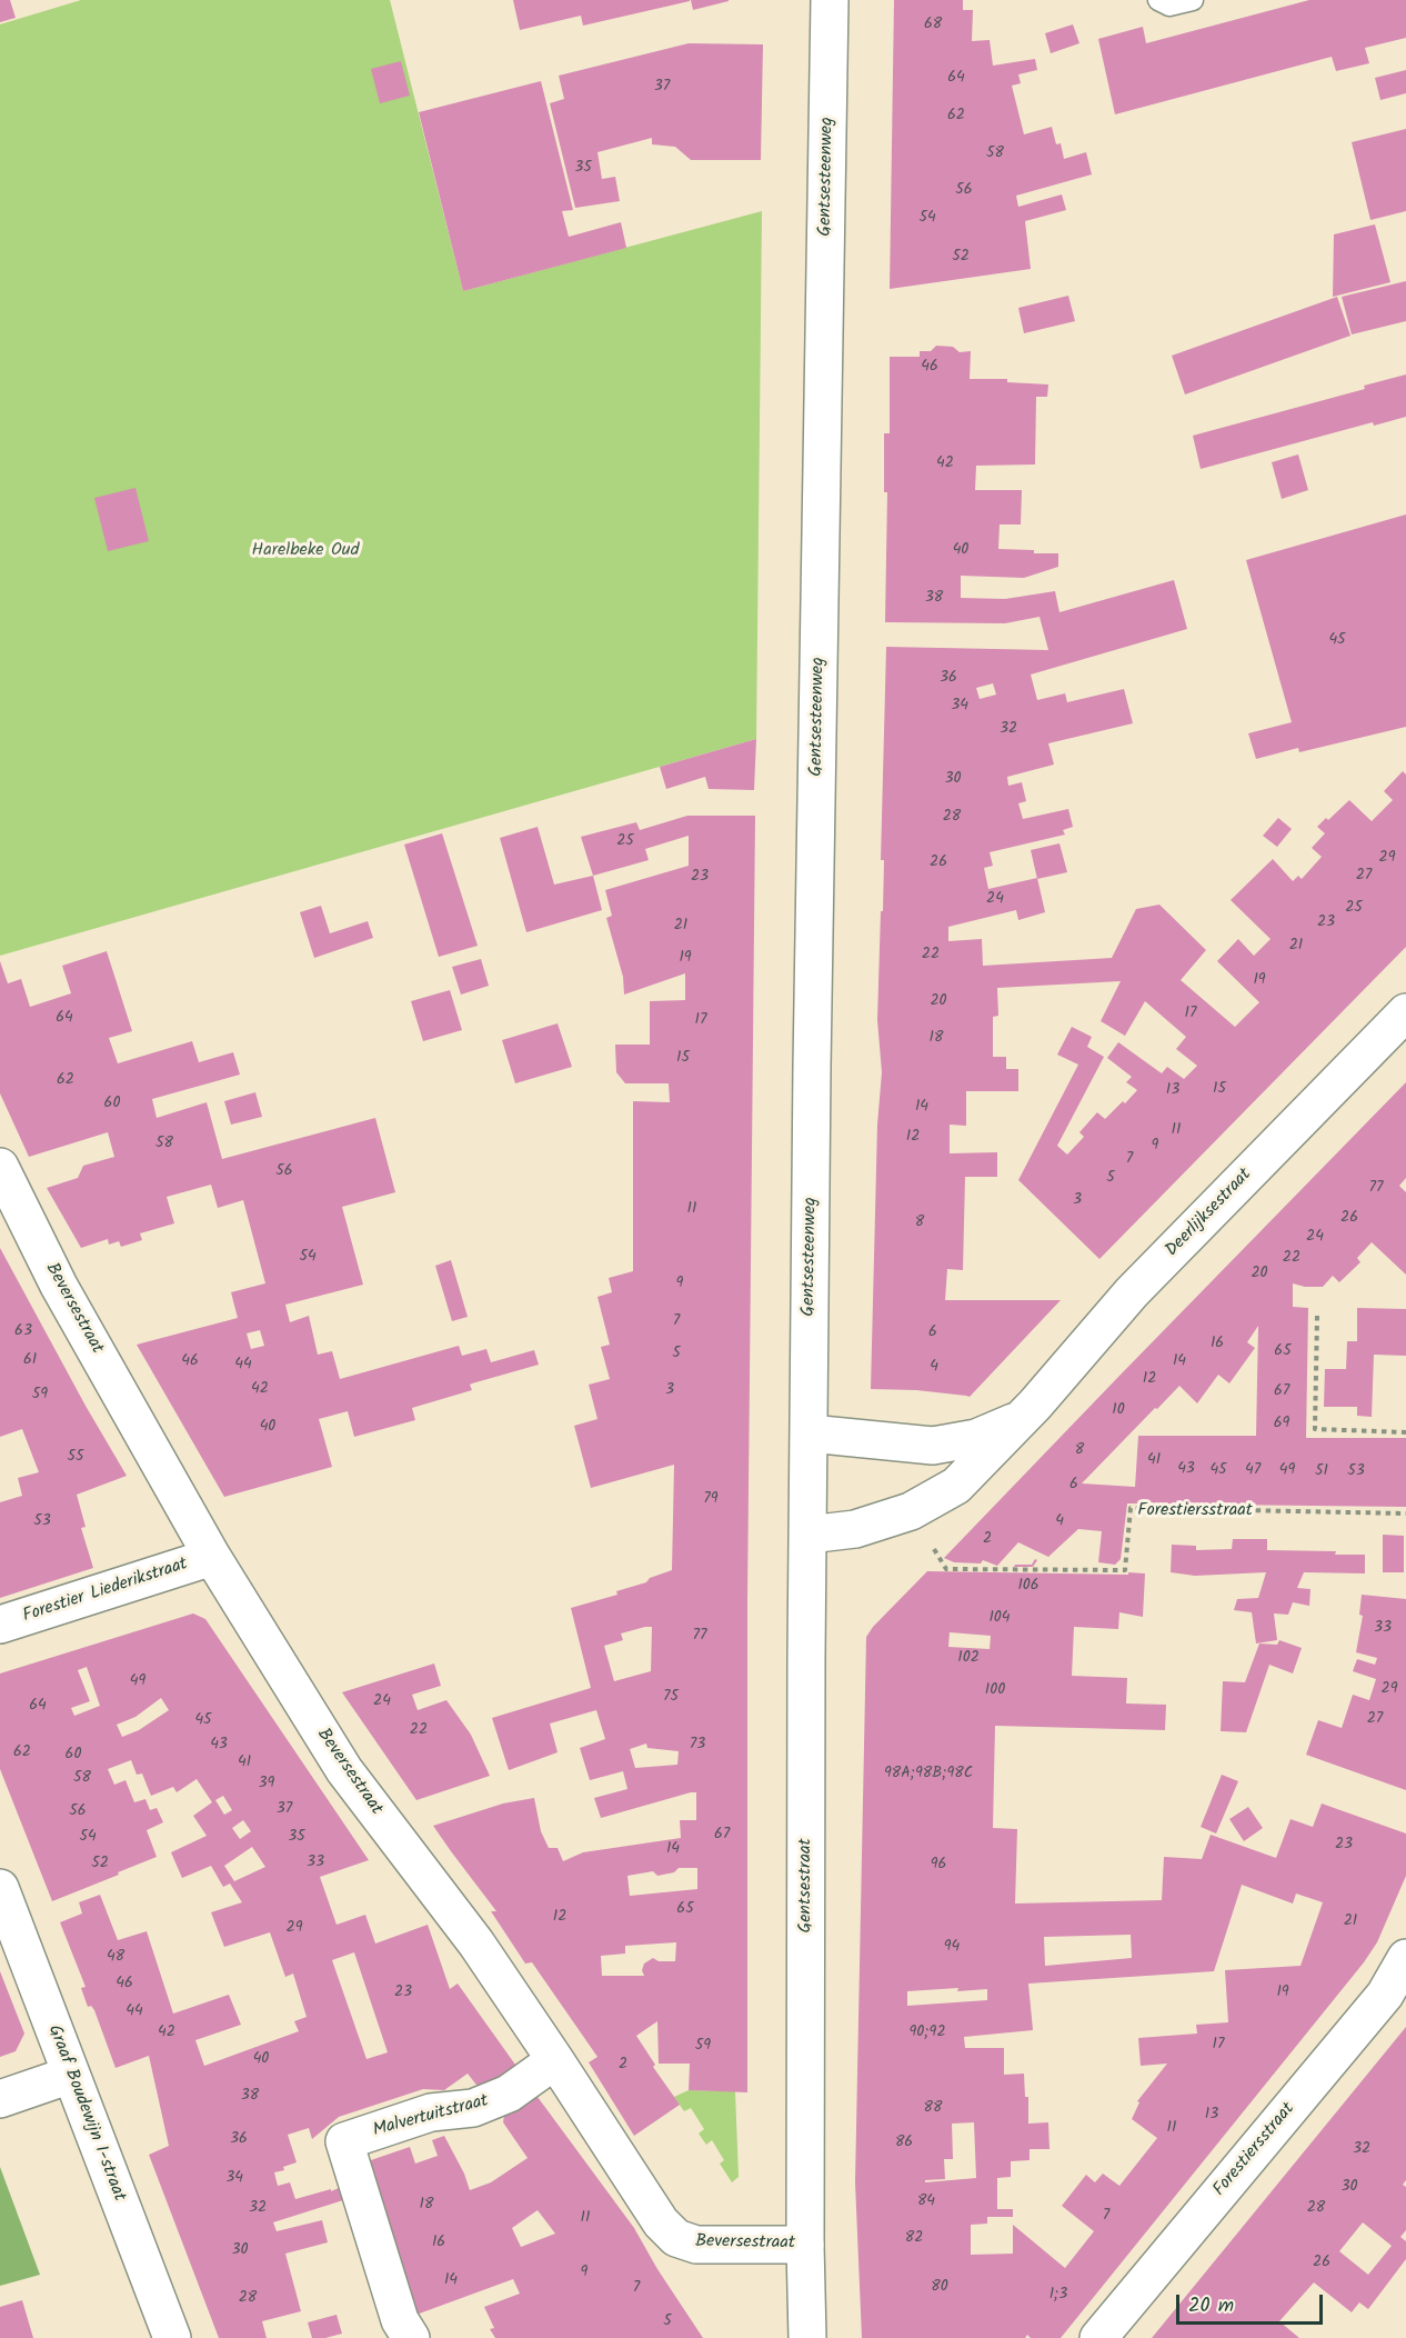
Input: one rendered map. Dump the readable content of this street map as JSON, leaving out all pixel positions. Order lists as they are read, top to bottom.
{
  "streets": {
    "main road": [
      "Gentsesteenweg",
      "Deerlijksestraat",
      "Beversestraat",
      "Forestiersstraat",
      "Forestier Liederikstraat",
      "Gentsestraat",
      "Graaf Boudewijn I-straat",
      "Malvertuitstraat"
    ]
  },
  "crossings": [
    ["Gentsesteenweg", "Deerlijksestraat"],
    ["Gentsesteenweg", "Gentsestraat"],
    ["Deerlijksestraat", "Forestiersstraat"],
    ["Deerlijksestraat", "Gentsestraat"],
    ["Beversestraat", "Forestier Liederikstraat"],
    ["Beversestraat", "Gentsestraat"],
    ["Beversestraat", "Malvertuitstraat"]
  ],
  "parks": ["Harelbeke Oud"],
  "house_numbers": [
    "68",
    "64",
    "37",
    "62",
    "58",
    "35",
    "56",
    "54",
    "52",
    "46",
    "42",
    "40",
    "38",
    "45",
    "36",
    "34",
    "32",
    "30",
    "28",
    "25",
    "29",
    "26",
    "27",
    "23",
    "24",
    "25",
    "23",
    "21",
    "21",
    "22",
    "19",
    "19",
    "20",
    "17",
    "64",
    "17",
    "18",
    "15",
    "62",
    "15",
    "13",
    "60",
    "14",
    "11",
    "12",
    "58",
    "9",
    "7",
    "56",
    "5",
    "77",
    "3",
    "11",
    "26",
    "8",
    "24",
    "54",
    "22",
    "20",
    "9",
    "7",
    "63",
    "6",
    "16",
    "65",
    "5",
    "61",
    "46",
    "14",
    "44",
    "4",
    "12",
    "42",
    "3",
    "67",
    "59",
    "10",
    "69",
    "40",
    "8",
    "55",
    "41",
    "43",
    "45",
    "47",
    "49",
    "51",
    "53",
    "6",
    "79",
    "53",
    "4",
    "2",
    "106",
    "104",
    "33",
    "77",
    "102",
    "49",
    "29",
    "100",
    "75",
    "24",
    "64",
    "27",
    "45",
    "22",
    "43",
    "73",
    "62",
    "60",
    "41",
    "98A;98B;98C",
    "58",
    "39",
    "37",
    "56",
    "67",
    "54",
    "35",
    "23",
    "14",
    "33",
    "52",
    "96",
    "65",
    "12",
    "21",
    "29",
    "94",
    "48",
    "46",
    "23",
    "19",
    "44",
    "42",
    "90;92",
    "17",
    "59",
    "40",
    "2",
    "38",
    "88",
    "13",
    "11",
    "36",
    "86",
    "32",
    "34",
    "30",
    "84",
    "18",
    "32",
    "28",
    "7",
    "11",
    "82",
    "16",
    "30",
    "26",
    "9",
    "14",
    "80",
    "7",
    "1;3",
    "28",
    "5"
  ],
  "scale_bar": "20 m"
}
